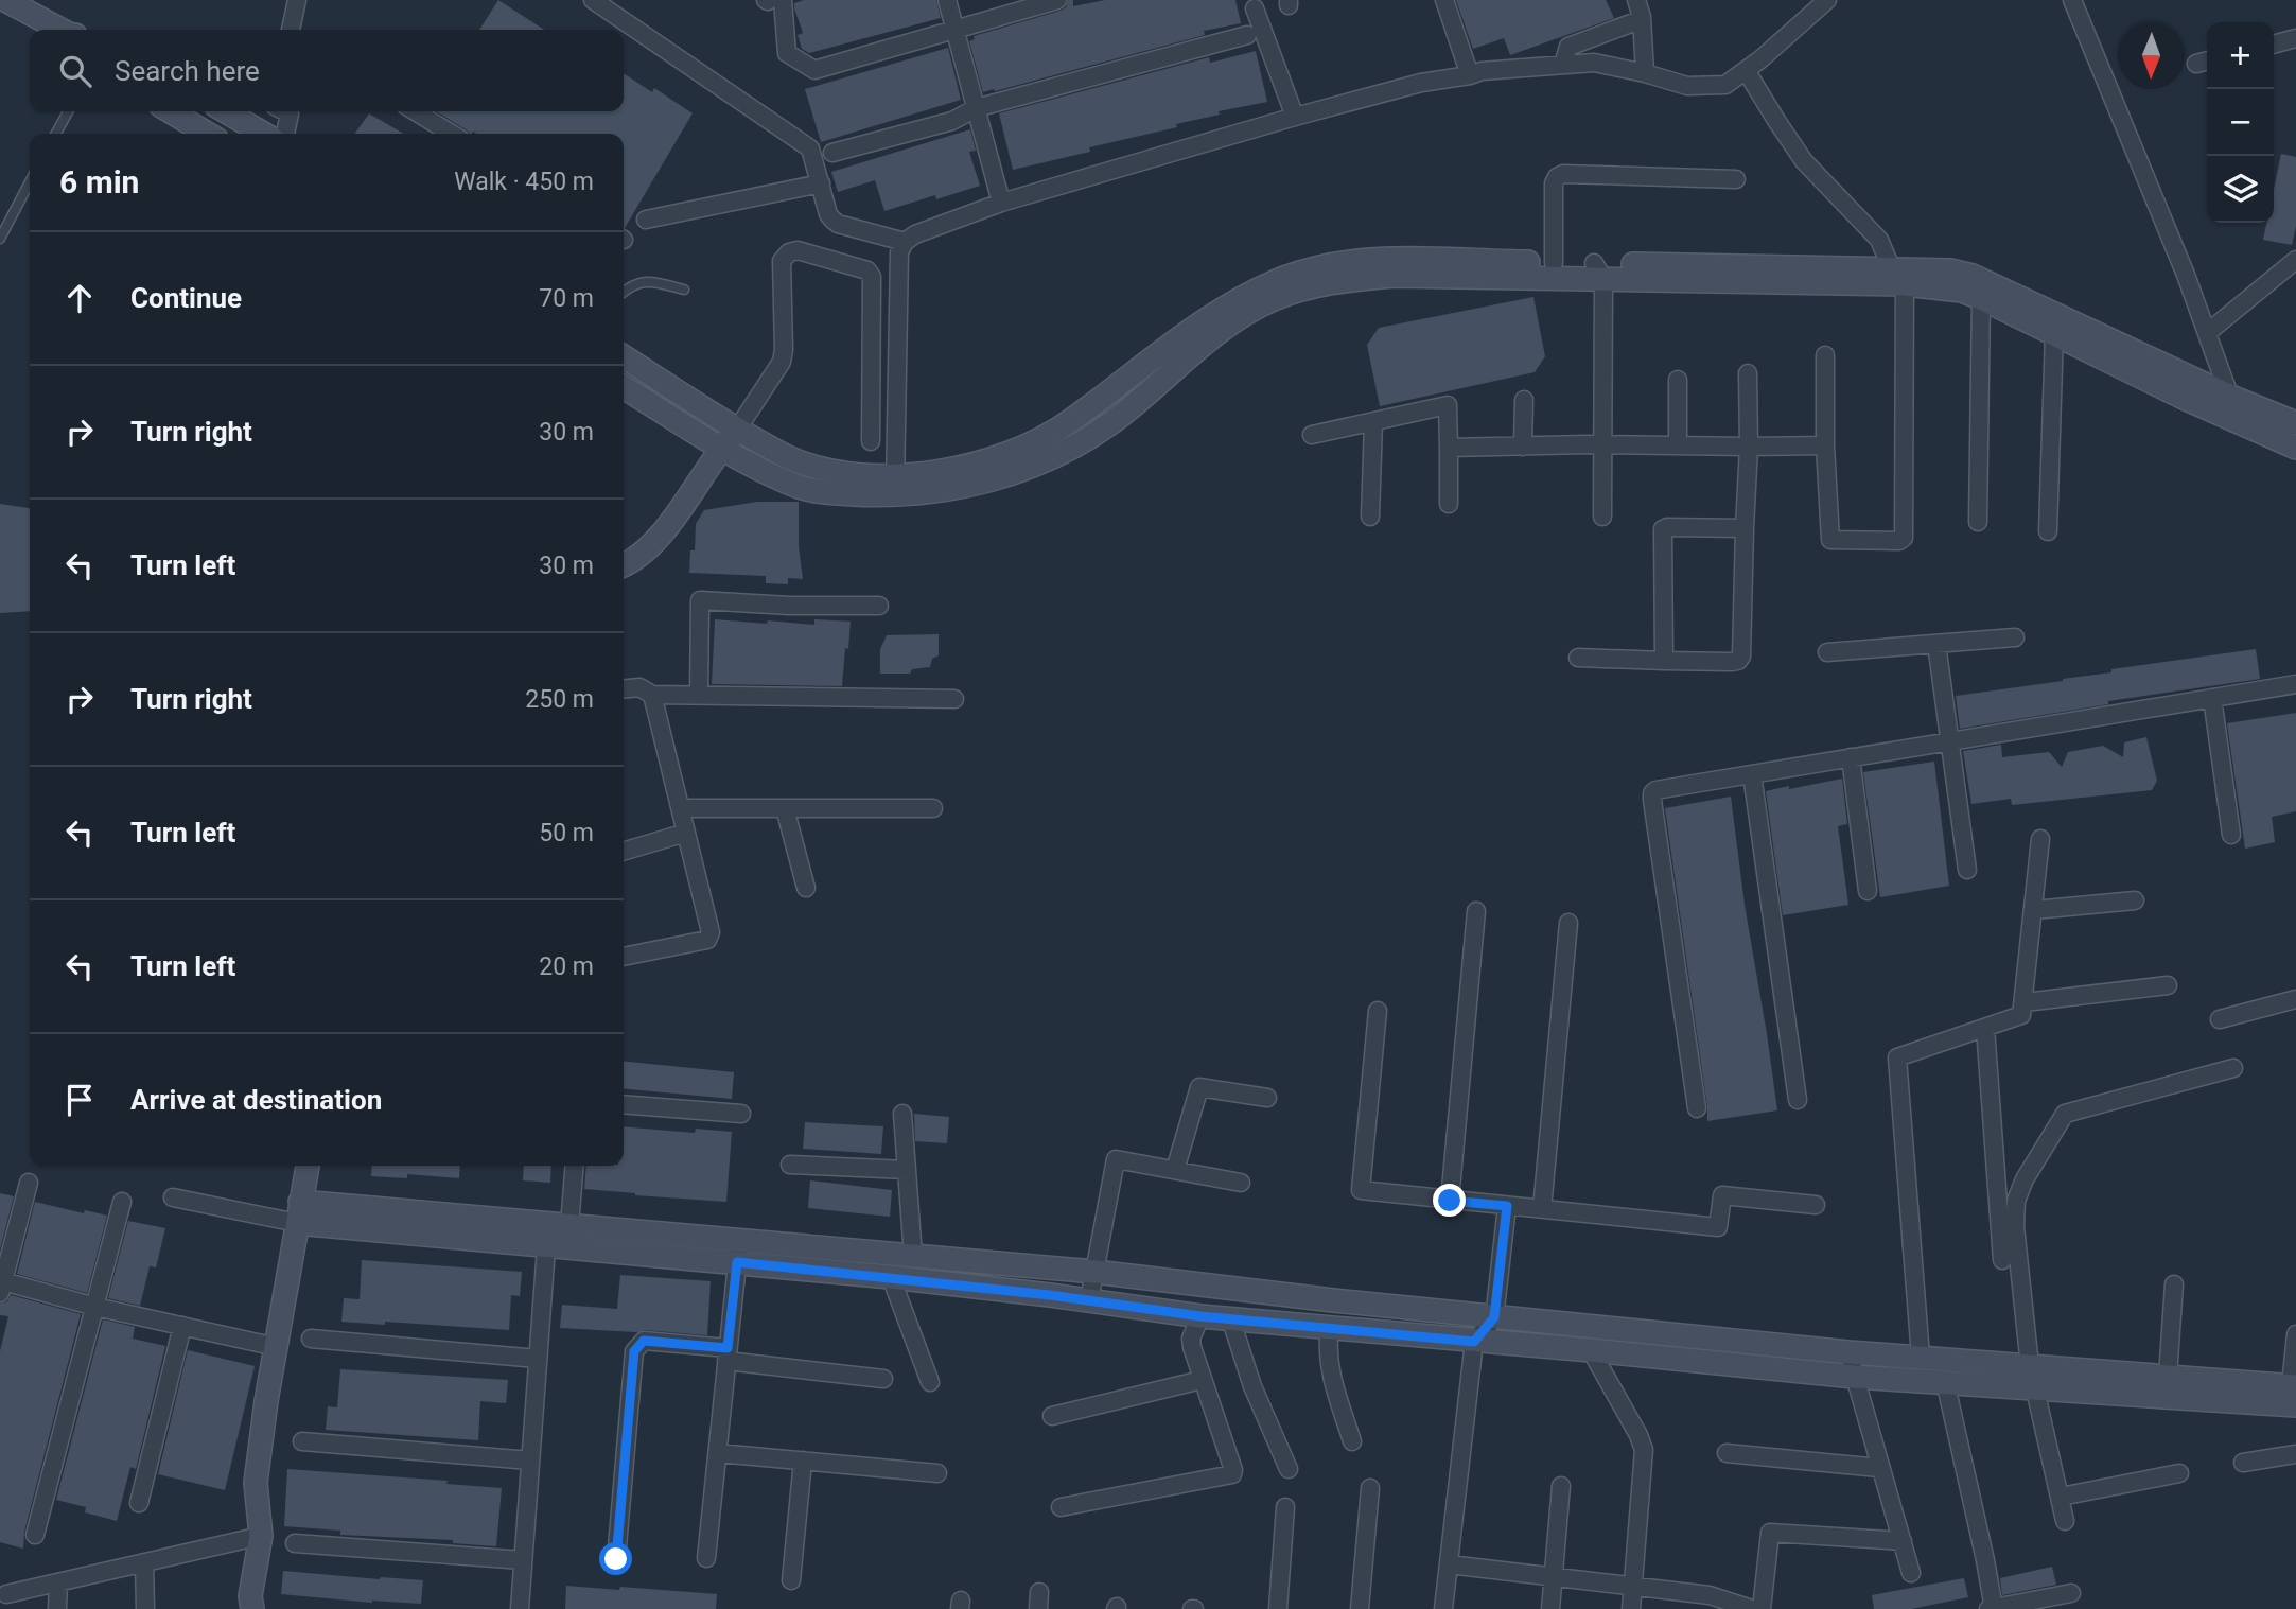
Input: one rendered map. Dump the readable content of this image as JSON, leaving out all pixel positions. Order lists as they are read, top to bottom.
{
  "north": "bottom",
  "page": {
    "map_buttons": ["+", "−"],
    "search": "Search here",
    "heading": ["6 min", "Walk · 450 m"],
    "list": [
      ["Continue", "70 m"],
      ["Turn right", "30 m"],
      ["Turn left", "30 m"],
      ["Turn right", "250 m"],
      ["Turn left", "50 m"],
      ["Turn left", "20 m"],
      "Arrive at destination"
    ]
  }
}
